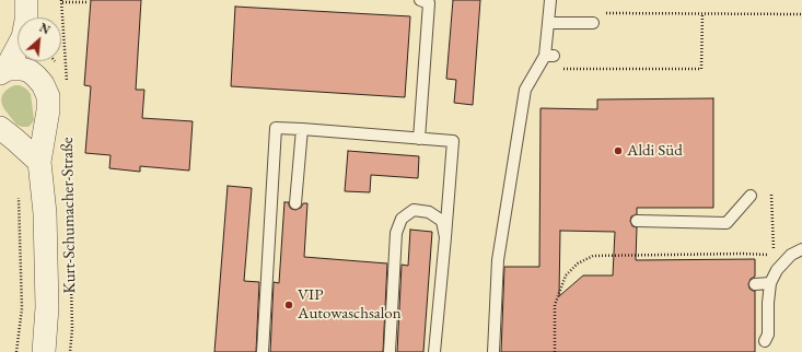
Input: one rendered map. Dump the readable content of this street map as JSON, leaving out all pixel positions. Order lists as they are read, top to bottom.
{
  "streets": {
    "street": ["Kurt-Schumacher-Straße"]
  },
  "places": ["Aldi Süd", "VIP Autowaschsalon"],
  "north": "top right"
}
